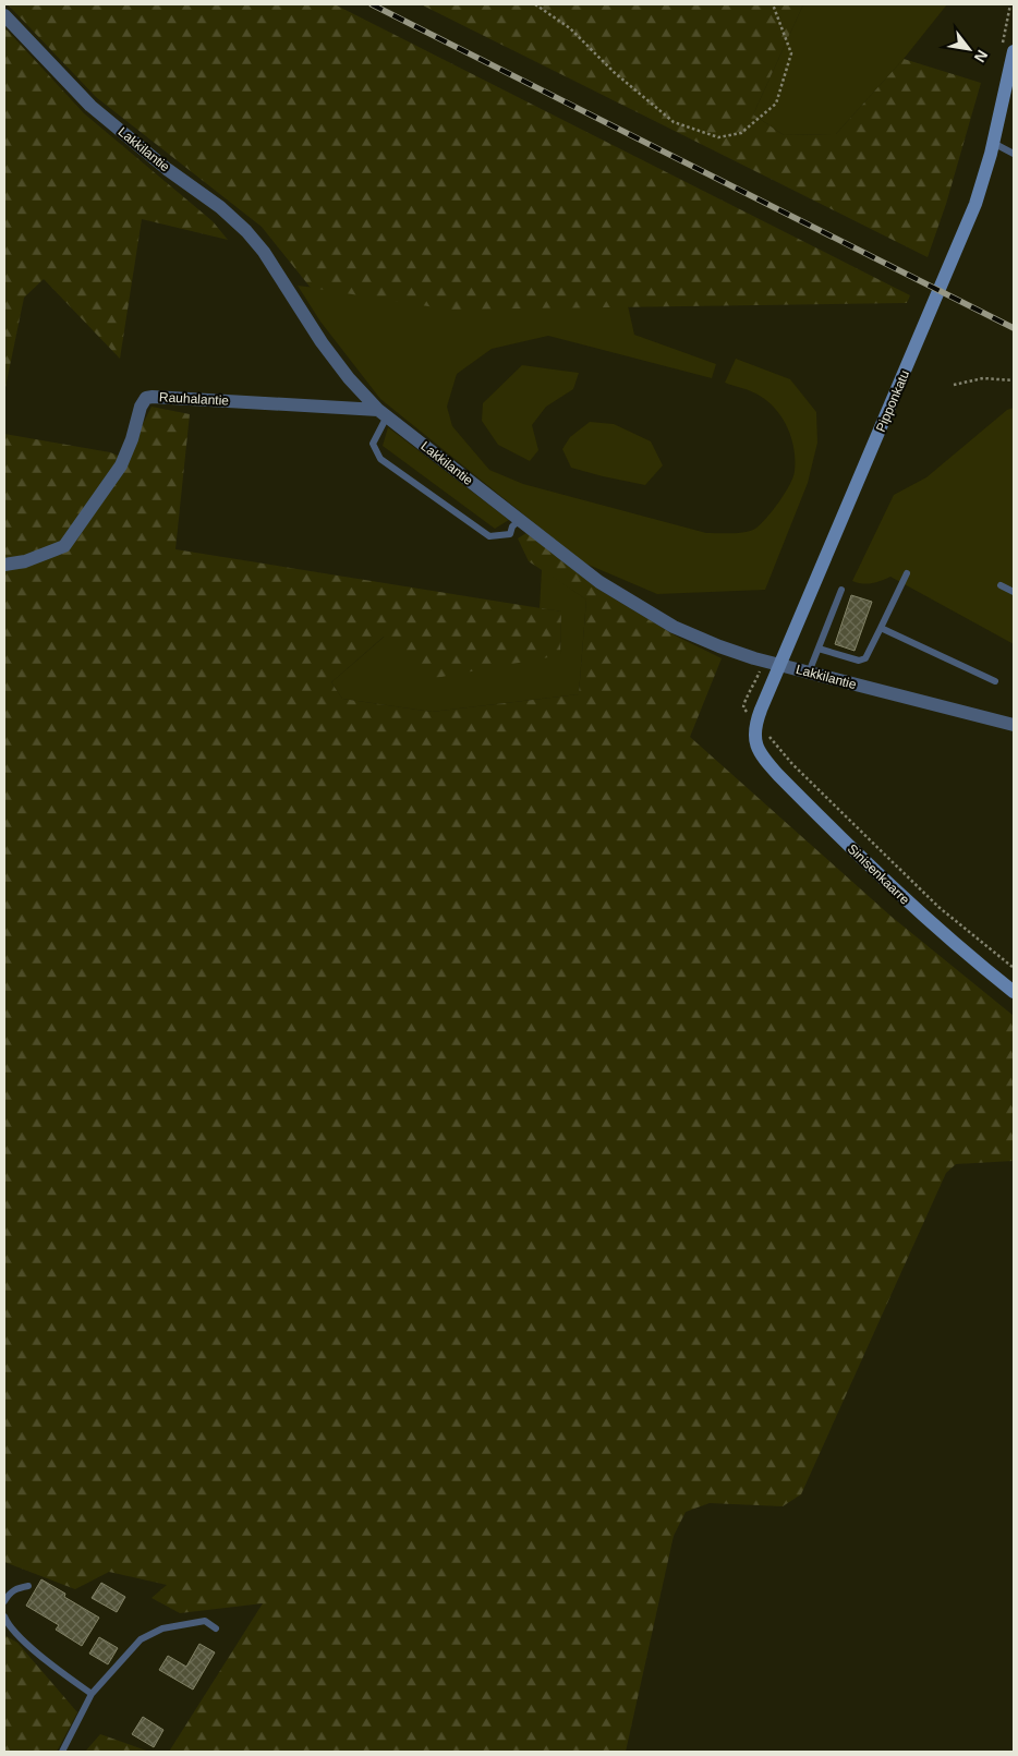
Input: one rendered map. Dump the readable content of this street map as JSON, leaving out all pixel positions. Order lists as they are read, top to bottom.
{
  "streets": {
    "street": [
      "Lakkilantie",
      "Rauhalantie",
      "Pipponkatu",
      "Sinisenkaarre"
    ]
  },
  "crossings": [
    ["Lakkilantie", "Rauhalantie"],
    ["Lakkilantie", "Pipponkatu"],
    ["Pipponkatu", "Sinisenkaarre"]
  ],
  "north": "bottom right"
}
